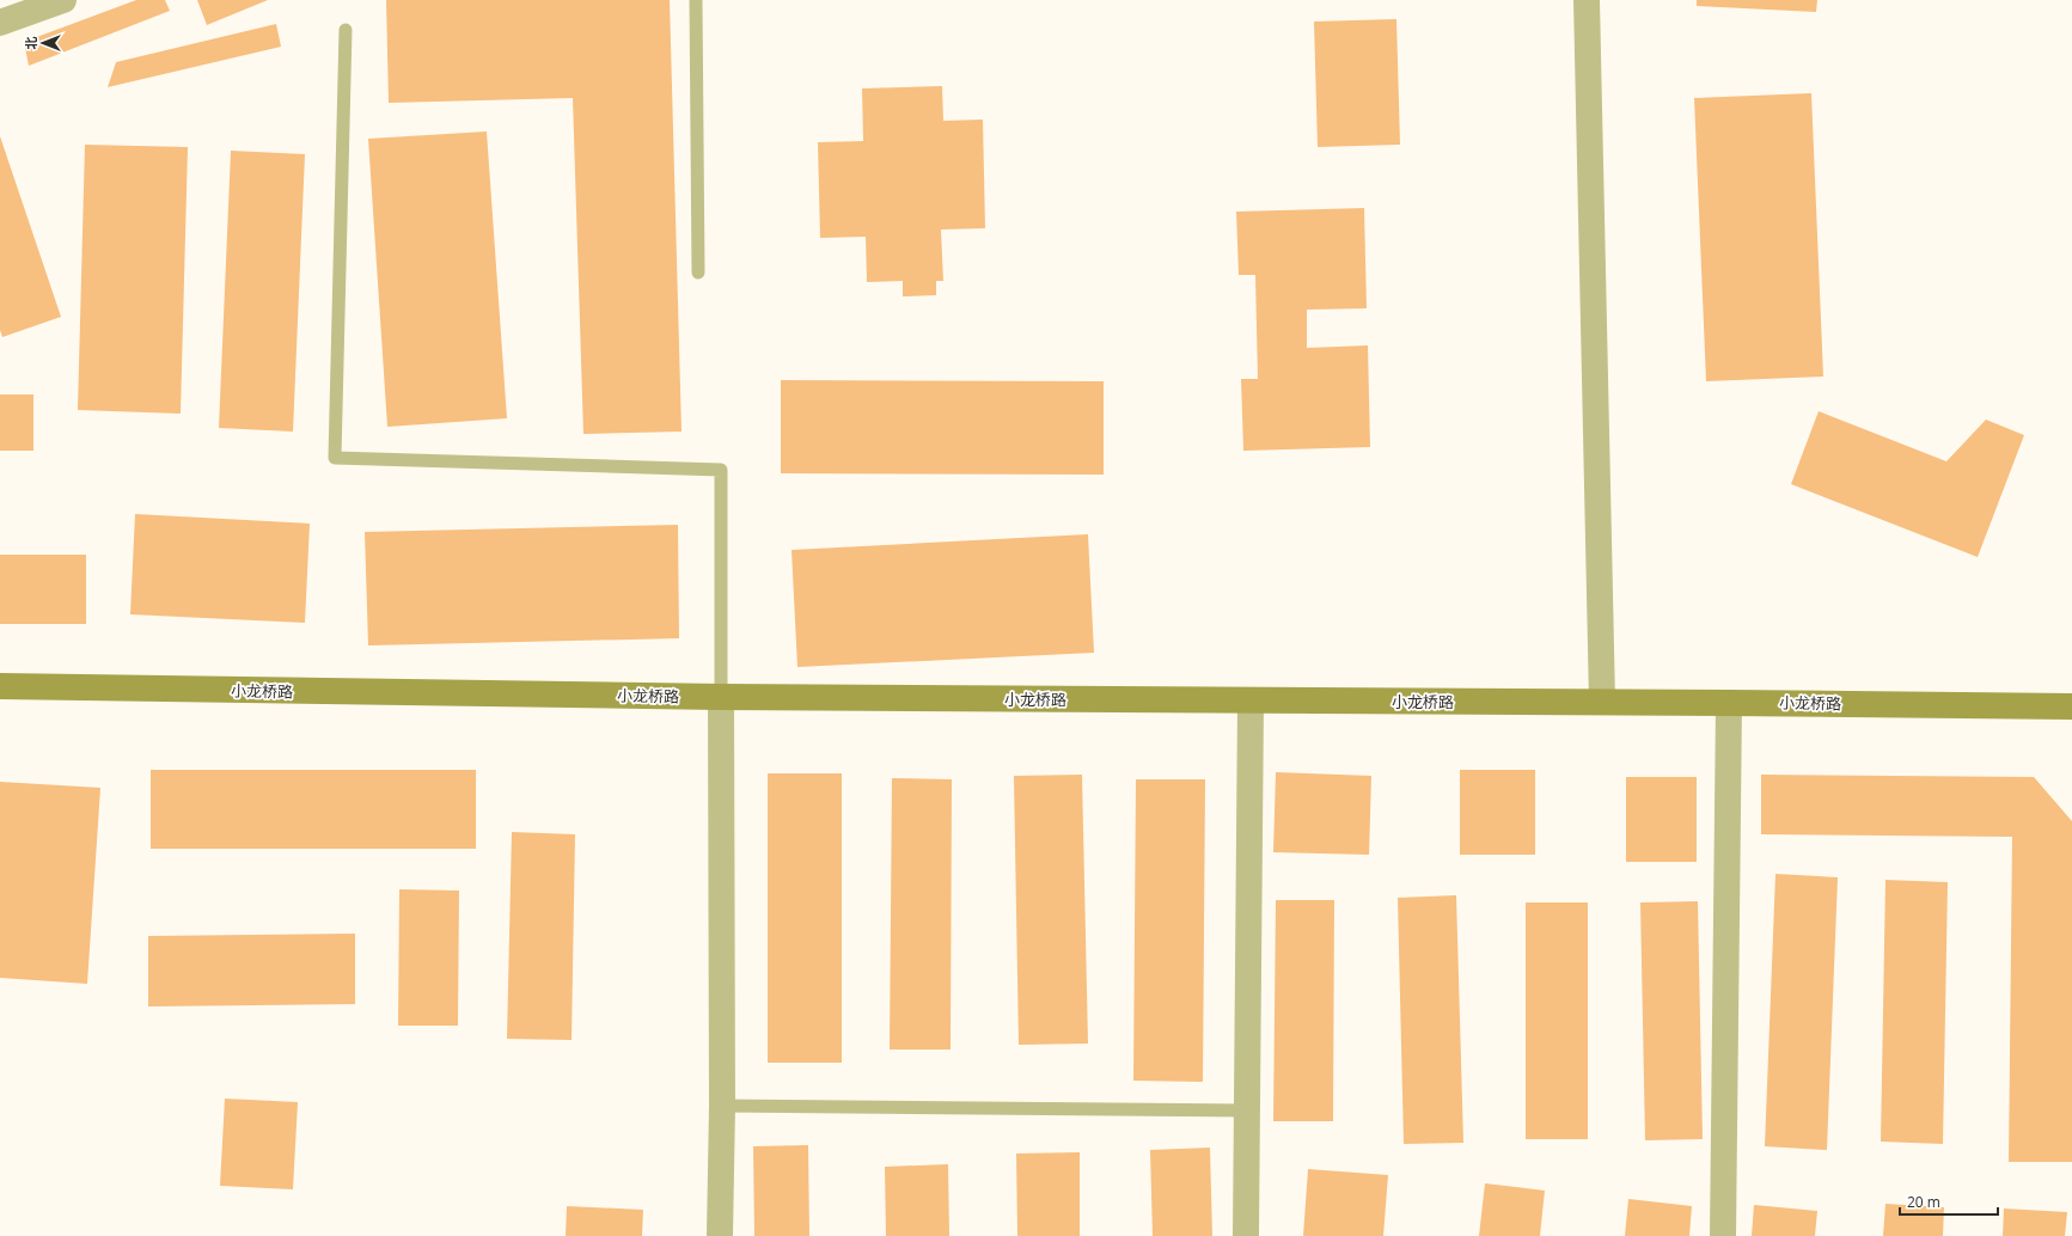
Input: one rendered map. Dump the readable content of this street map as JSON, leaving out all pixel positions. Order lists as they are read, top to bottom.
{
  "streets": {
    "street": ["小龙桥路"]
  },
  "scale_bar": "20 m",
  "north": "left"
}
